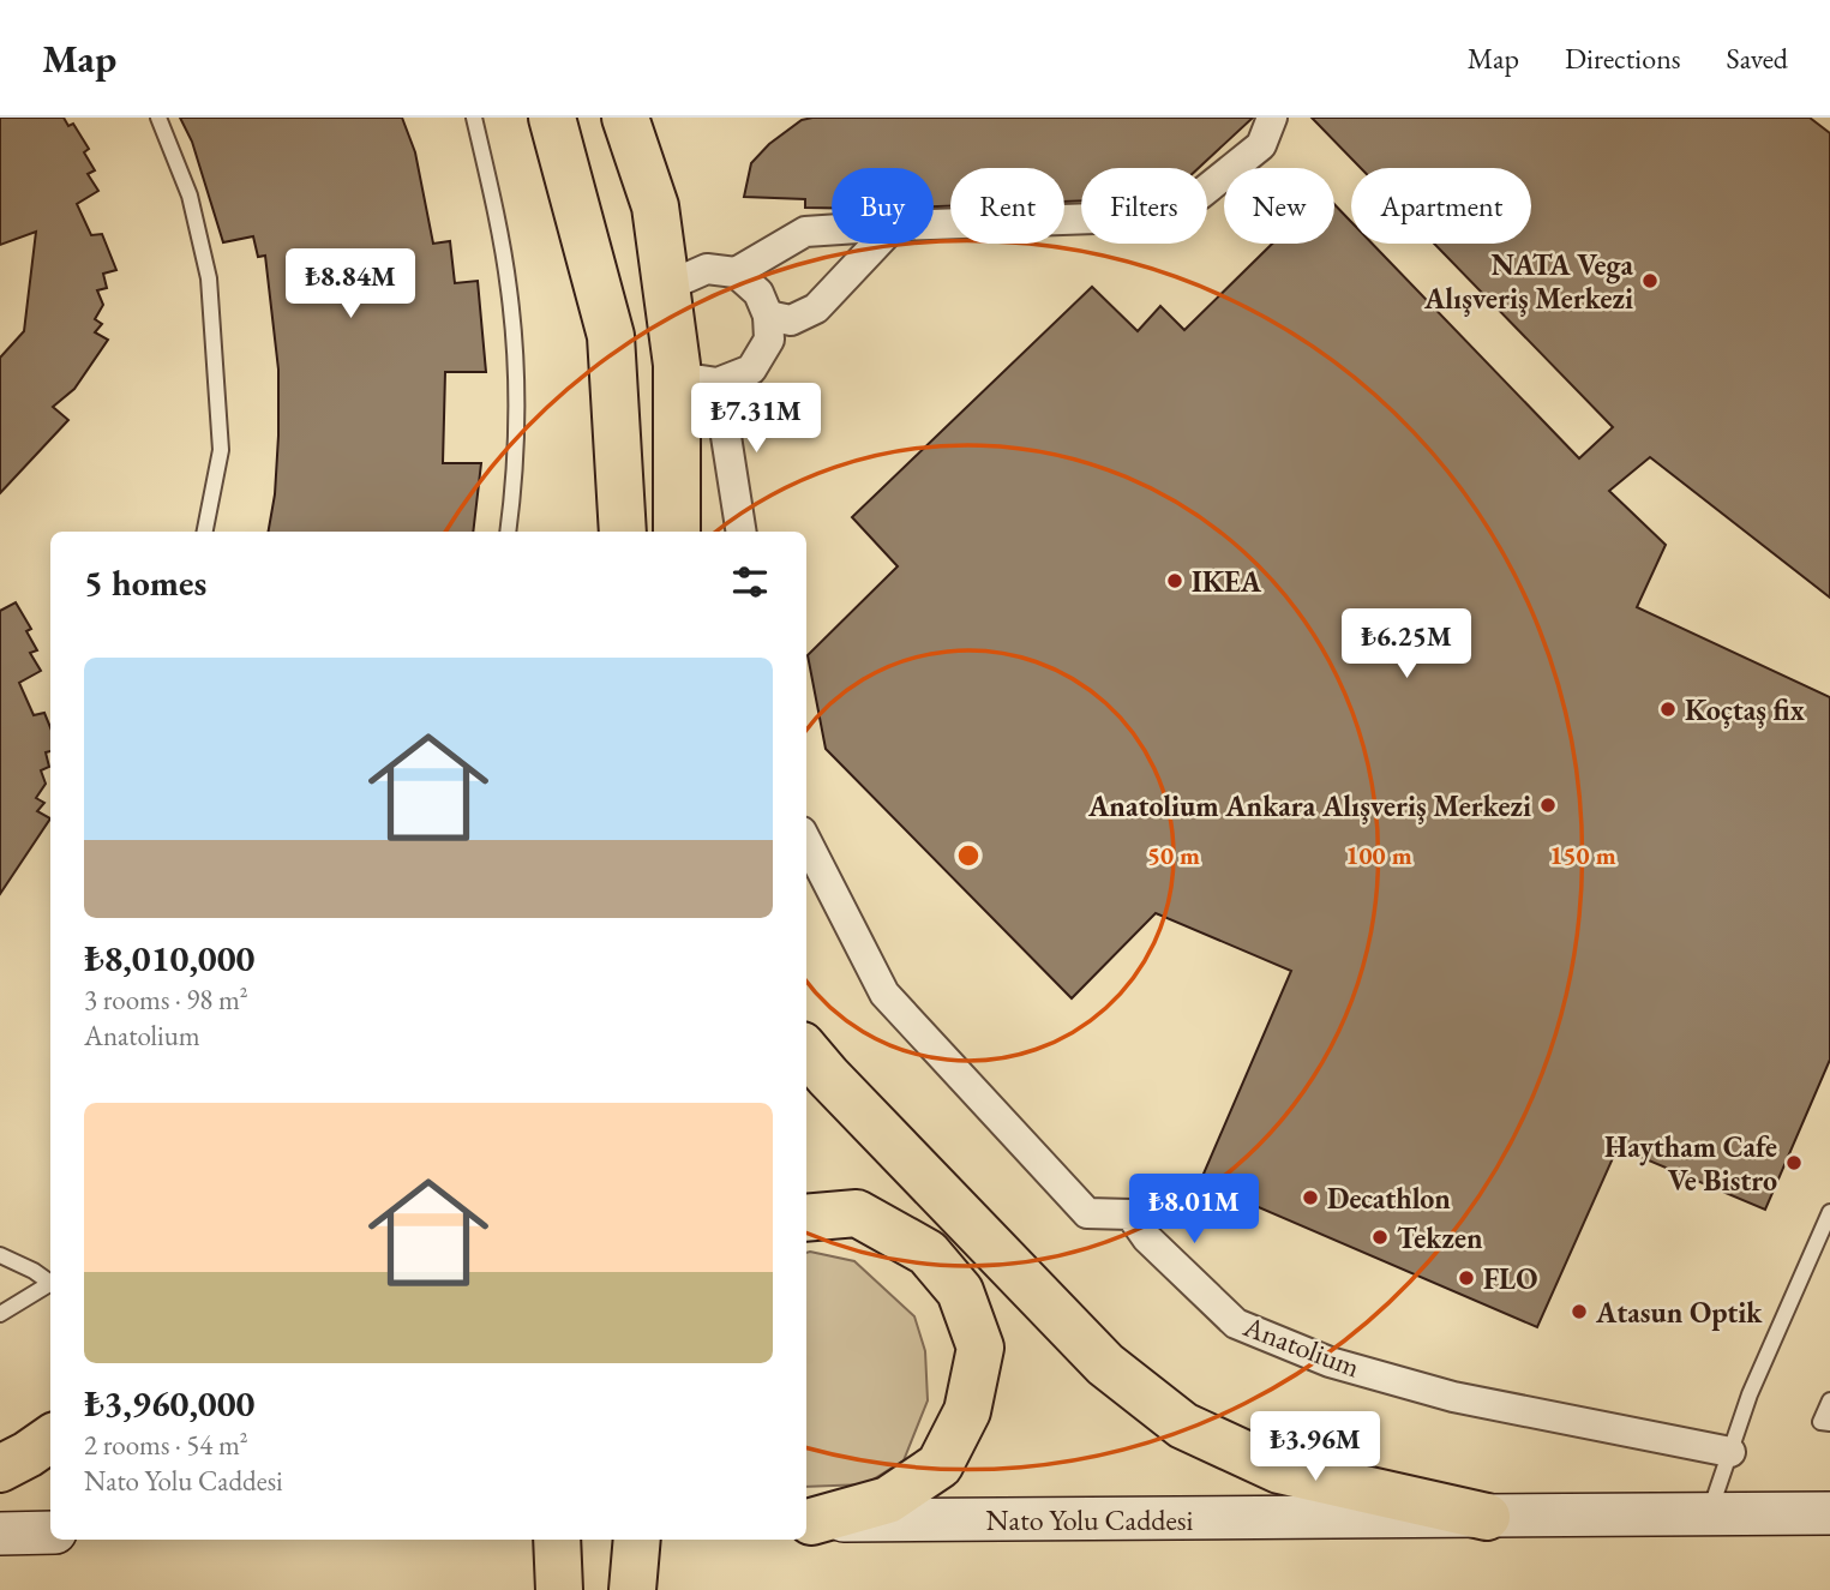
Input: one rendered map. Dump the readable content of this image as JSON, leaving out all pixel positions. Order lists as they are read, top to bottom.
{
  "streets": {
    "main road": ["Nato Yolu Caddesi"],
    "street": ["Anatolium"]
  },
  "places": [
    "NATA Vega Alışveriş Merkezi",
    "IKEA",
    "Koçtaş fix",
    "Anatolium Ankara Alışveriş Merkezi",
    "Haytham Cafe Ve Bistro",
    "Decathlon",
    "Tekzen",
    "FLO",
    "Atasun Optik"
  ],
  "page": {
    "header": "Map",
    "nav": ["Map", "Directions", "Saved"],
    "chip": [
      "Buy",
      "Rent",
      "Filters",
      "New",
      "Apartment"
    ],
    "price": [
      "₺8.84M",
      "₺7.31M",
      "₺6.25M",
      "₺8.01M",
      "₺3.96M"
    ],
    "heading": "5 homes",
    "list": [
      {
        "name": "₺8,010,000",
        "note": "3 rooms · 98 m² · Anatolium"
      },
      {
        "name": "₺3,960,000",
        "note": "2 rooms · 54 m² · Nato Yolu Caddesi"
      }
    ]
  },
  "rings": ["50 m", "100 m", "150 m"]
}
